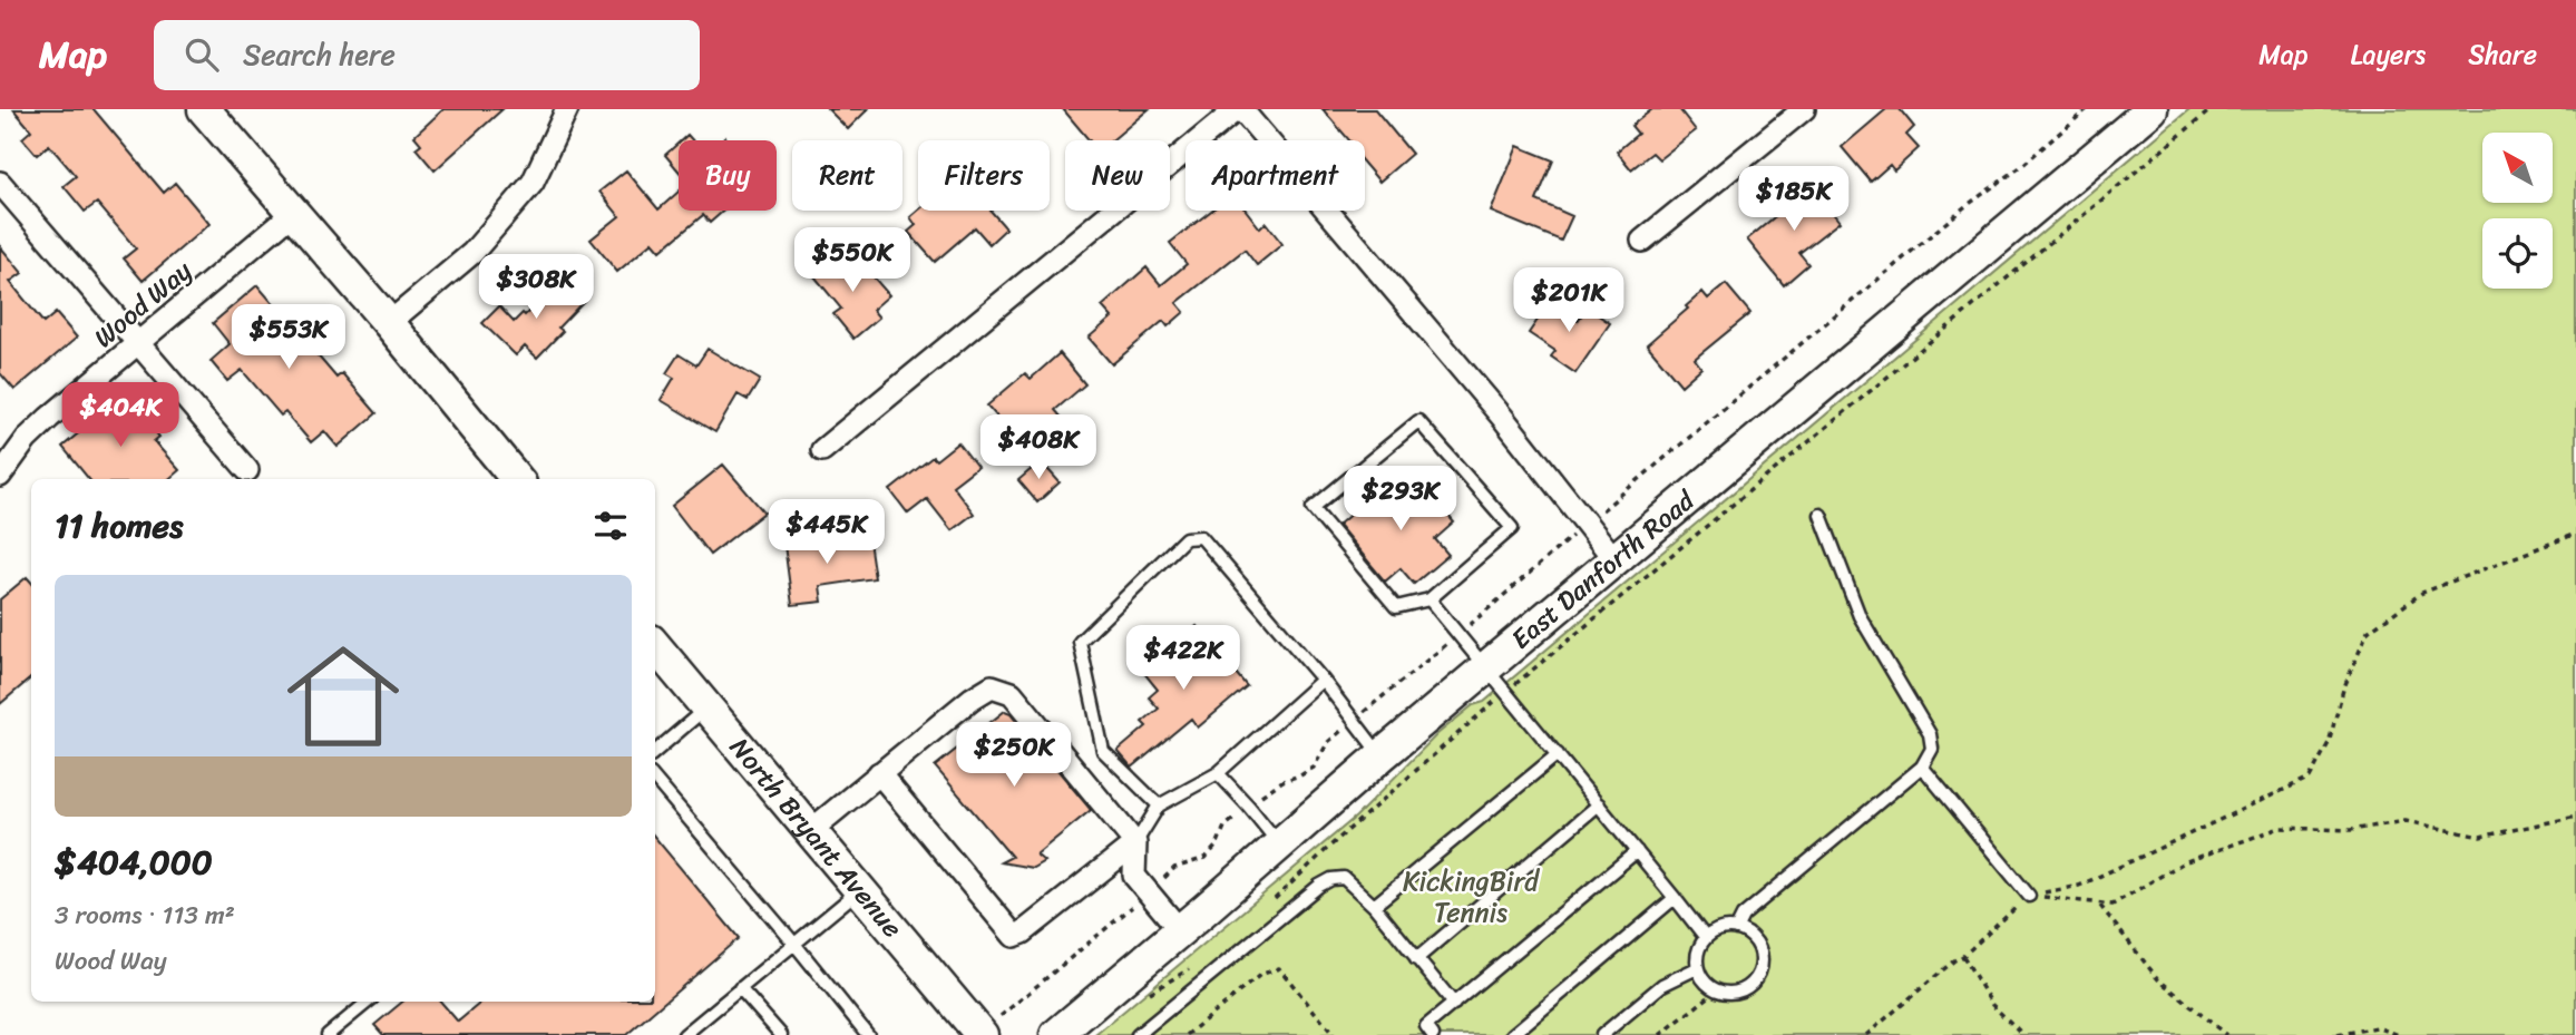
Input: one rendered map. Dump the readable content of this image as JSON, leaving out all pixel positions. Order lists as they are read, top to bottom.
{
  "streets": {
    "street": ["Wood Way", "East Danforth Road", "North Bryant Avenue"]
  },
  "parks": ["KickingBird Tennis"],
  "north": "top left",
  "page": {
    "header": "Map",
    "search": "Search here",
    "nav": ["Map", "Layers", "Share"],
    "chip": [
      "Buy",
      "Rent",
      "Filters",
      "New",
      "Apartment"
    ],
    "price": [
      "$185K",
      "$550K",
      "$308K",
      "$201K",
      "$553K",
      "$404K",
      "$408K",
      "$293K",
      "$445K",
      "$422K",
      "$250K"
    ],
    "heading": "11 homes",
    "list": [
      {
        "name": "$404,000",
        "note": "3 rooms · 113 m² · Wood Way"
      }
    ]
  }
}
